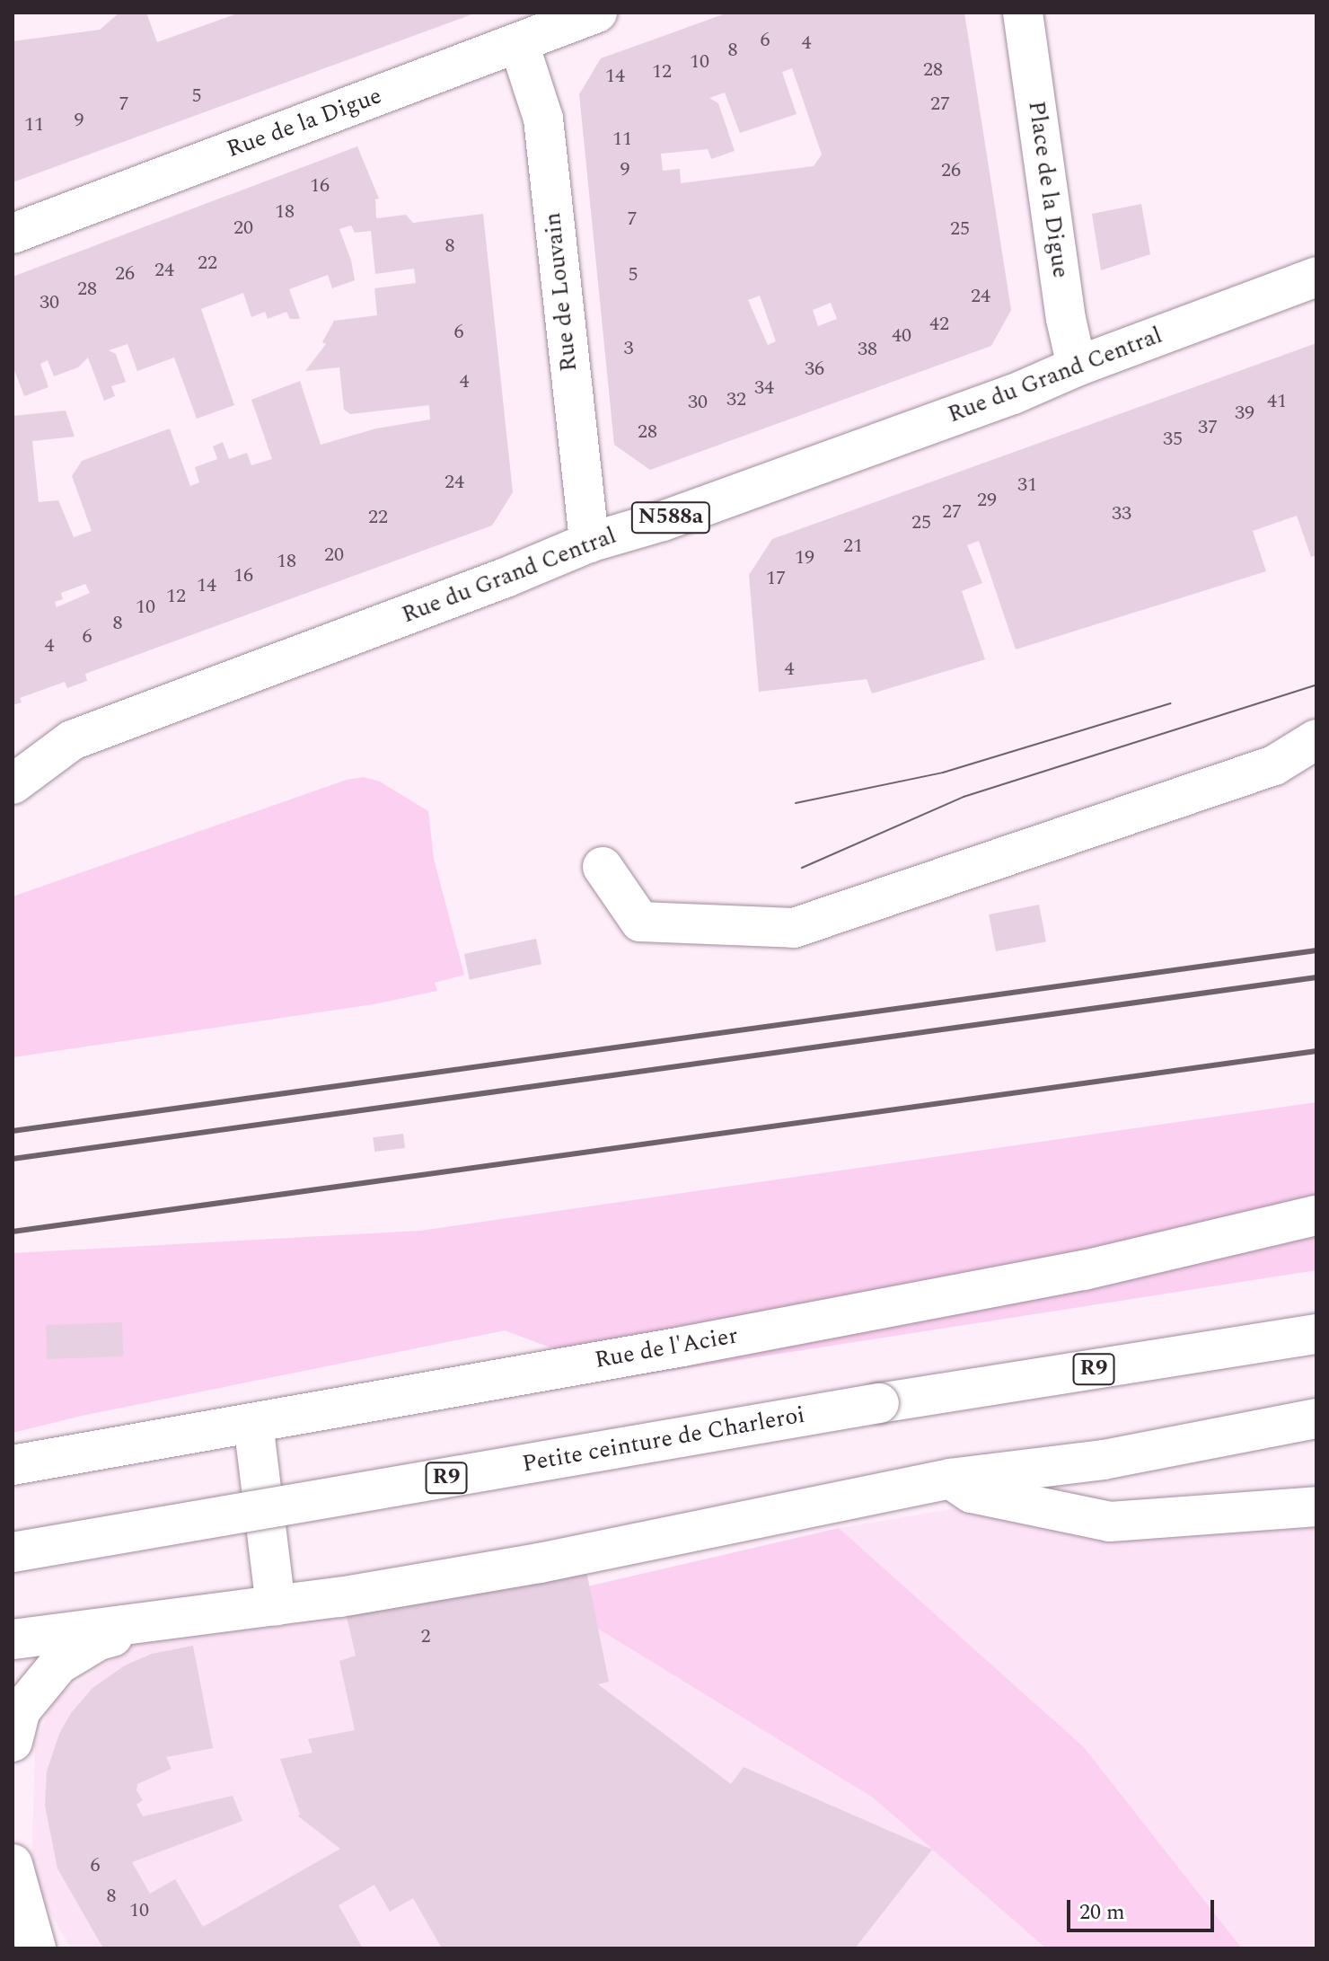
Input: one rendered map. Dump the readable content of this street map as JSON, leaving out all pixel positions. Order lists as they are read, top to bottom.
{
  "streets": {
    "main road": [
      "Rue de la Digue",
      "Place de la Digue",
      "Rue de Louvain",
      "Rue du Grand Central",
      "N588a",
      "Rue de l'Acier",
      "R9",
      "Petite ceinture de Charleroi"
    ]
  },
  "crossings": [
    ["Rue de la Digue", "Rue de Louvain"],
    ["Place de la Digue", "Rue du Grand Central"],
    ["Rue de Louvain", "Rue du Grand Central"]
  ],
  "house_numbers": [
    "6",
    "4",
    "8",
    "10",
    "28",
    "12",
    "14",
    "5",
    "7",
    "27",
    "9",
    "11",
    "11",
    "9",
    "26",
    "16",
    "18",
    "7",
    "20",
    "25",
    "8",
    "22",
    "24",
    "26",
    "5",
    "28",
    "24",
    "30",
    "42",
    "6",
    "40",
    "3",
    "38",
    "36",
    "4",
    "34",
    "32",
    "41",
    "30",
    "39",
    "37",
    "28",
    "35",
    "24",
    "31",
    "29",
    "27",
    "33",
    "22",
    "25",
    "21",
    "20",
    "19",
    "18",
    "16",
    "17",
    "14",
    "12",
    "10",
    "8",
    "6",
    "4",
    "4",
    "2",
    "6",
    "8",
    "10"
  ],
  "scale_bar": "20 m"
}
